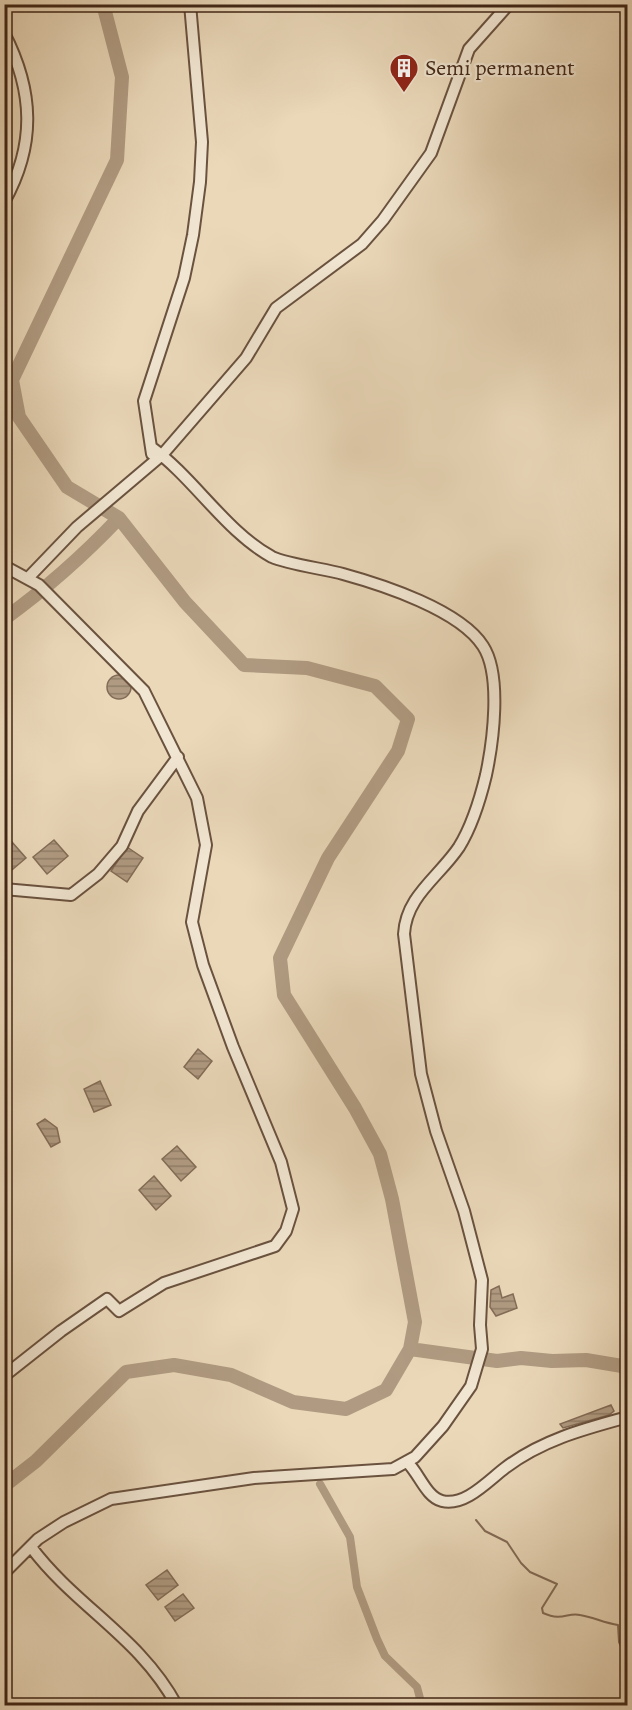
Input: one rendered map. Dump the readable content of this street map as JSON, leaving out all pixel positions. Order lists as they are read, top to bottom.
{
  "places": {
    "building": ["Semi permanent"]
  }
}
